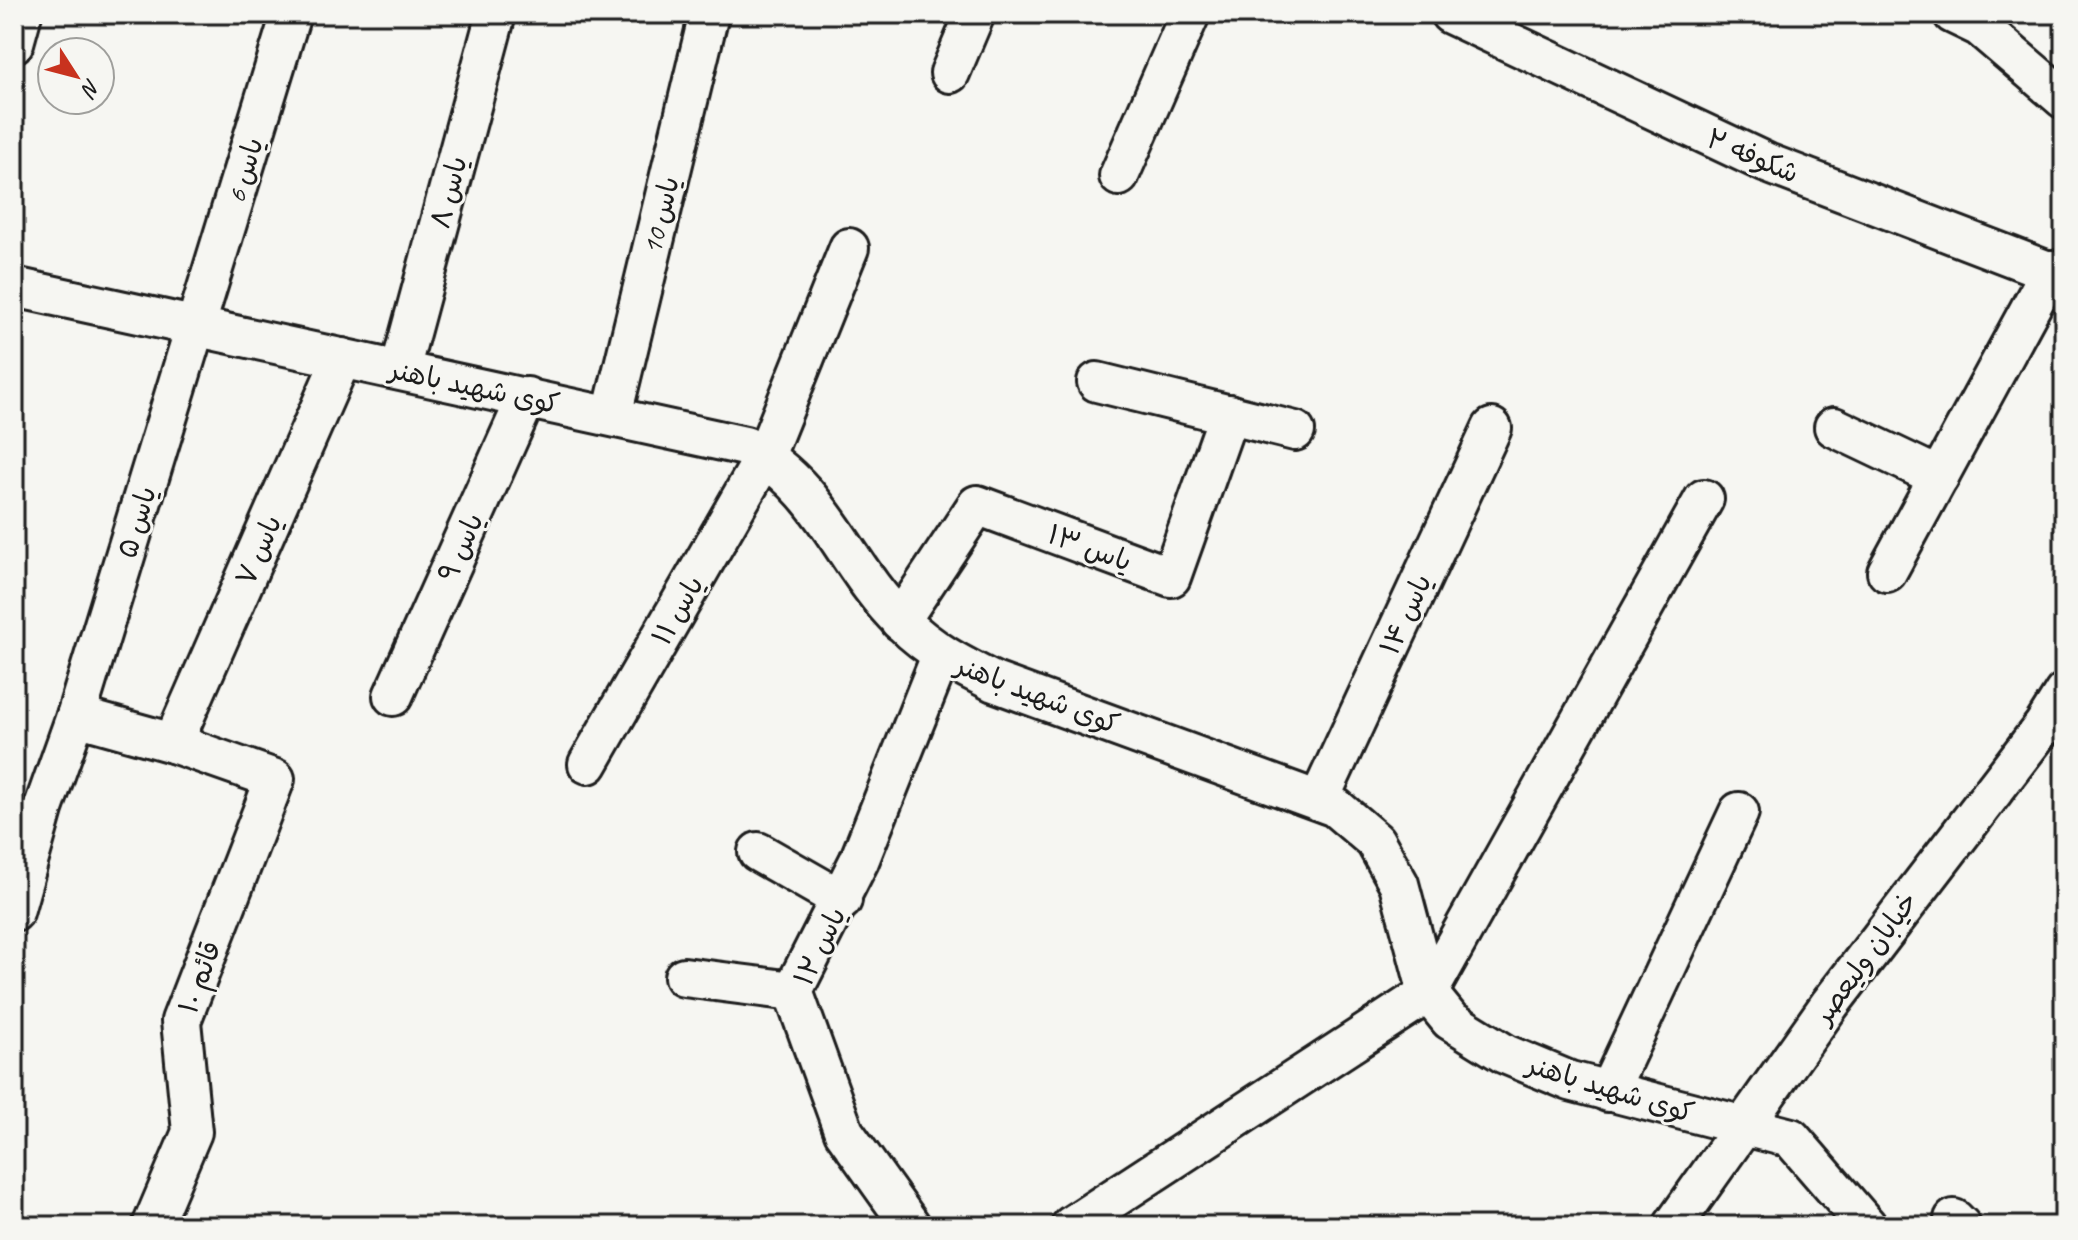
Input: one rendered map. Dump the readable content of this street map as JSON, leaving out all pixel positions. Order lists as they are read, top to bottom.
{
  "streets": {
    "street": [
      "شکوفه ۲",
      "یاس 6",
      "یاس ۸",
      "یاس 10",
      "کوی شهید باهنر",
      "یاس ۵",
      "یاس ۹",
      "یاس ۱۳",
      "یاس ۷",
      "یاس ۱۱",
      "یاس ۱۴",
      "یاس ۱۲",
      "خیابان ولیعصر",
      "قائم ۱۰"
    ]
  },
  "crossings": [
    ["یاس 6", "کوی شهید باهنر"],
    ["یاس 6", "یاس ۵"],
    ["یاس ۸", "کوی شهید باهنر"],
    ["یاس 10", "کوی شهید باهنر"],
    ["کوی شهید باهنر", "یاس ۵"],
    ["کوی شهید باهنر", "یاس ۹"],
    ["کوی شهید باهنر", "یاس ۱۳"],
    ["کوی شهید باهنر", "یاس ۷"],
    ["کوی شهید باهنر", "یاس ۱۱"],
    ["کوی شهید باهنر", "یاس ۱۴"],
    ["کوی شهید باهنر", "یاس ۱۲"],
    ["کوی شهید باهنر", "خیابان ولیعصر"],
    ["یاس ۷", "قائم ۱۰"]
  ],
  "north": "bottom right"
}
